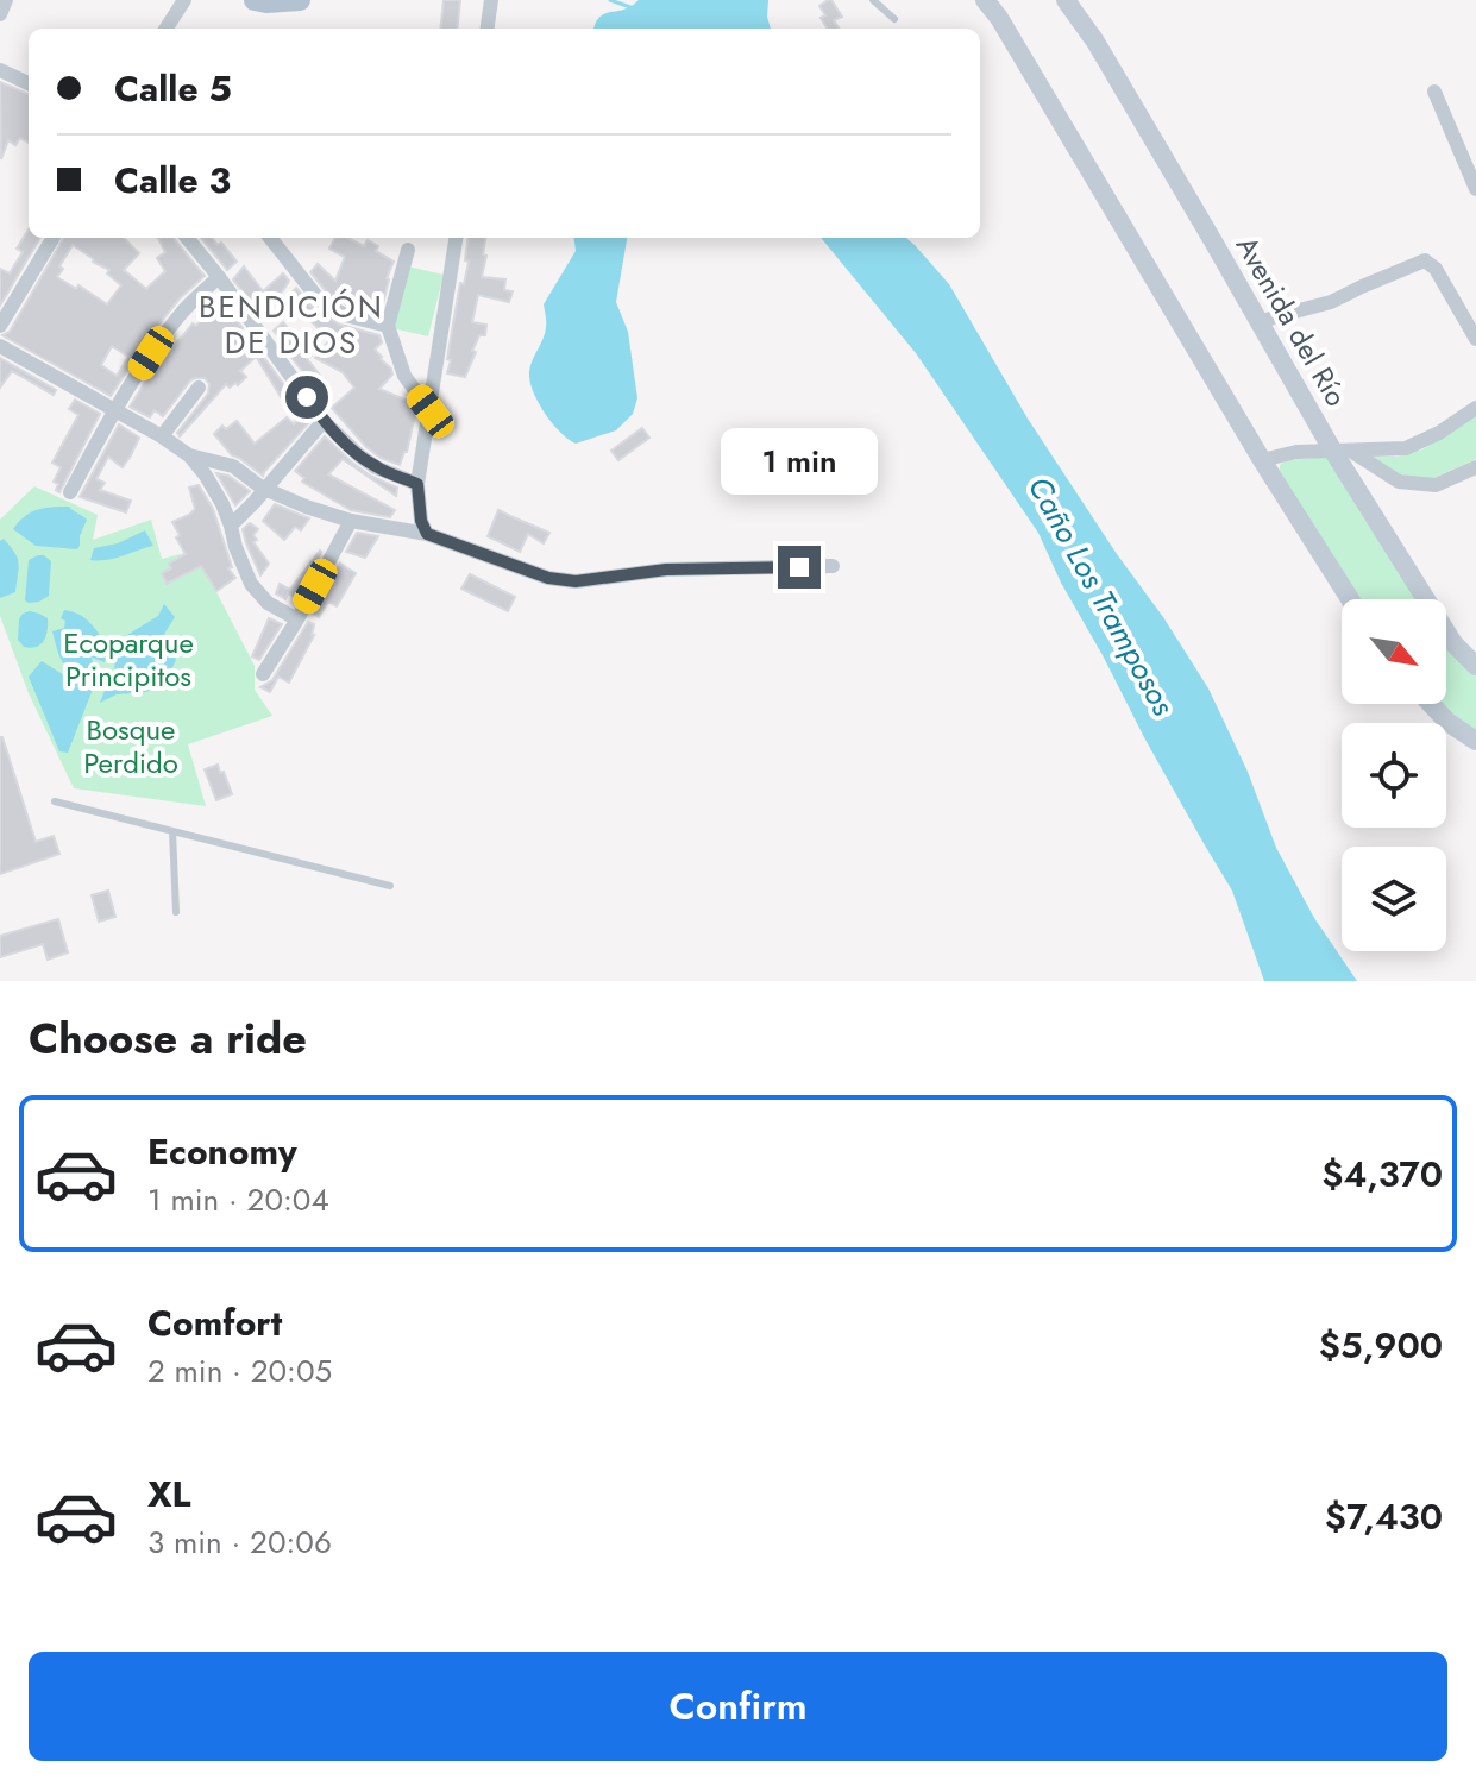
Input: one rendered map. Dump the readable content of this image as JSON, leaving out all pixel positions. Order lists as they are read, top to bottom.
{
  "streets": {
    "main road": ["Avenida del Río"]
  },
  "districts": ["BENDICIÓN DE DIOS"],
  "water": ["Caño Los Tramposos"],
  "parks": ["Ecoparque Principitos", "Bosque Perdido"],
  "north": "bottom right",
  "page": {
    "banner": ["Calle 5", "Calle 3"],
    "bubble": "1 min",
    "heading": "Choose a ride",
    "list": [
      {
        "name": "Economy",
        "note": "1 min · 20:04",
        "value": "$4,370"
      },
      {
        "name": "Comfort",
        "note": "2 min · 20:05",
        "value": "$5,900"
      },
      {
        "name": "XL",
        "note": "3 min · 20:06",
        "value": "$7,430"
      }
    ],
    "buttons": "Confirm"
  }
}
